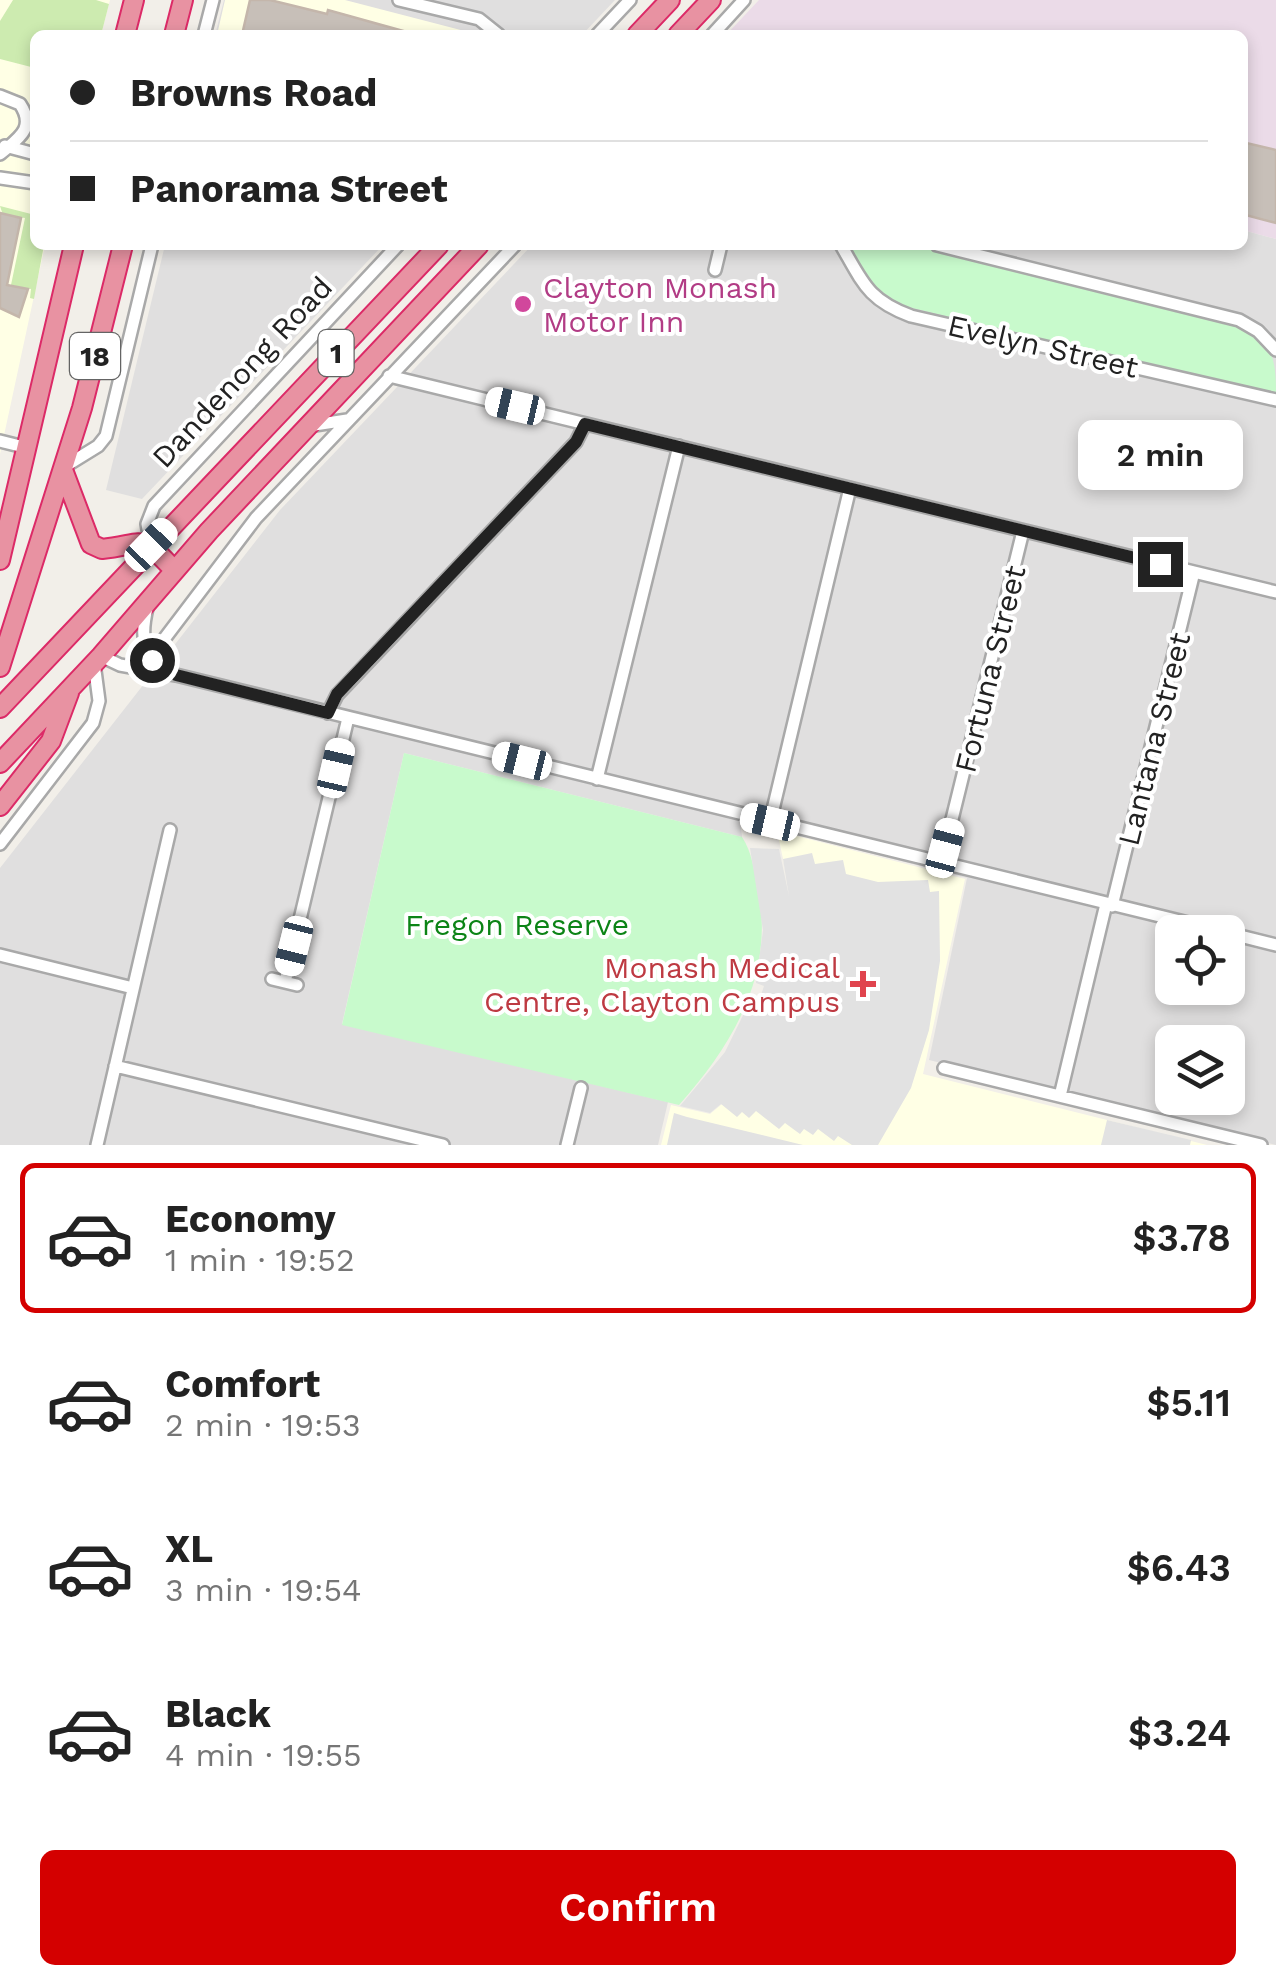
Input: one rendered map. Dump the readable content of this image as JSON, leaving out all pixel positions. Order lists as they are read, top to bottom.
{
  "streets": {
    "highway": ["1", "18"],
    "street": [
      "Evelyn Street",
      "Dandenong Road",
      "Fortuna Street",
      "Lantana Street"
    ]
  },
  "crossings": [
    ["1", "Dandenong Road"]
  ],
  "parks": ["Fregon Reserve"],
  "places": {
    "other": ["Clayton Monash Motor Inn"],
    "health": ["Monash Medical Centre, Clayton Campus"]
  },
  "page": {
    "banner": ["Browns Road", "Panorama Street"],
    "bubble": "2 min",
    "list": [
      {
        "name": "Economy",
        "note": "1 min · 19:52",
        "value": "$3.78"
      },
      {
        "name": "Comfort",
        "note": "2 min · 19:53",
        "value": "$5.11"
      },
      {
        "name": "XL",
        "note": "3 min · 19:54",
        "value": "$6.43"
      },
      {
        "name": "Black",
        "note": "4 min · 19:55",
        "value": "$3.24"
      }
    ],
    "buttons": "Confirm"
  }
}
